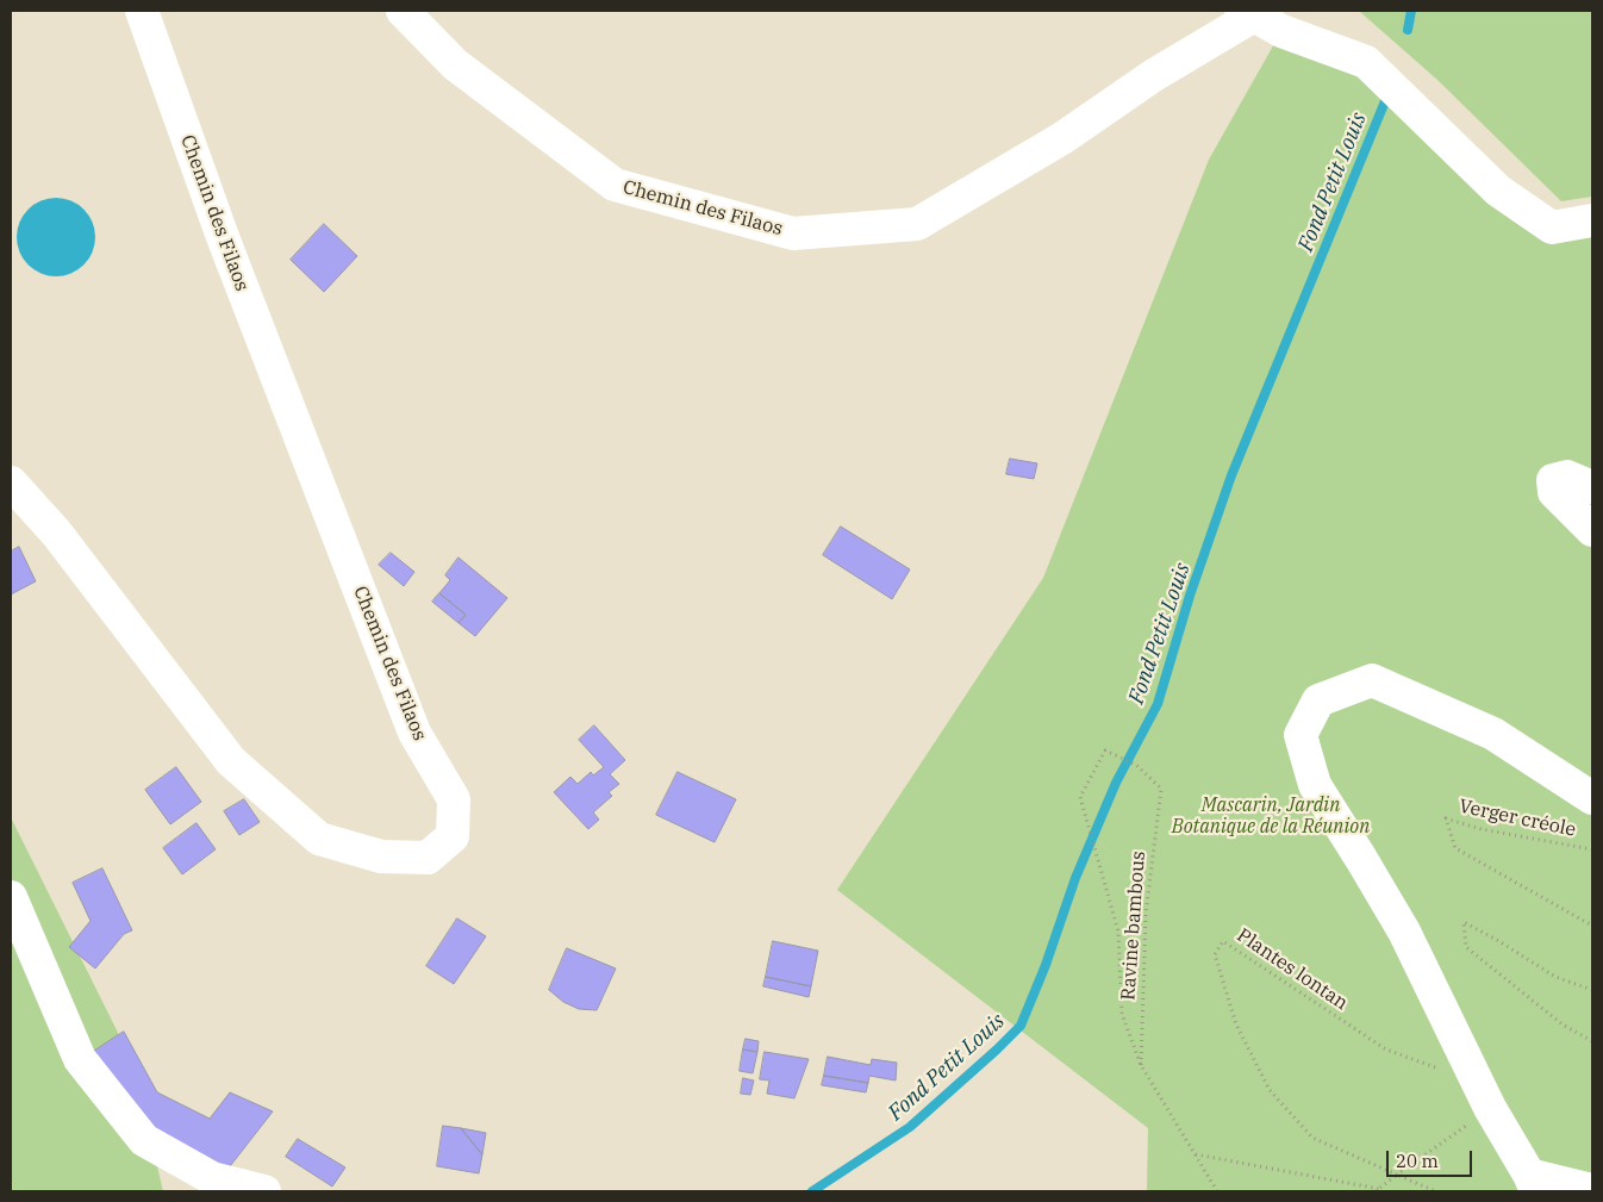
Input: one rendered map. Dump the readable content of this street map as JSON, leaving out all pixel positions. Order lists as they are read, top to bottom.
{
  "streets": {
    "street": ["Chemin des Filaos"],
    "path": ["Verger créole", "Ravine bambous", "Plantes lontan"]
  },
  "water": ["Fond Petit Louis"],
  "parks": ["Mascarin, Jardin Botanique de la Réunion"],
  "scale_bar": "20 m"
}
